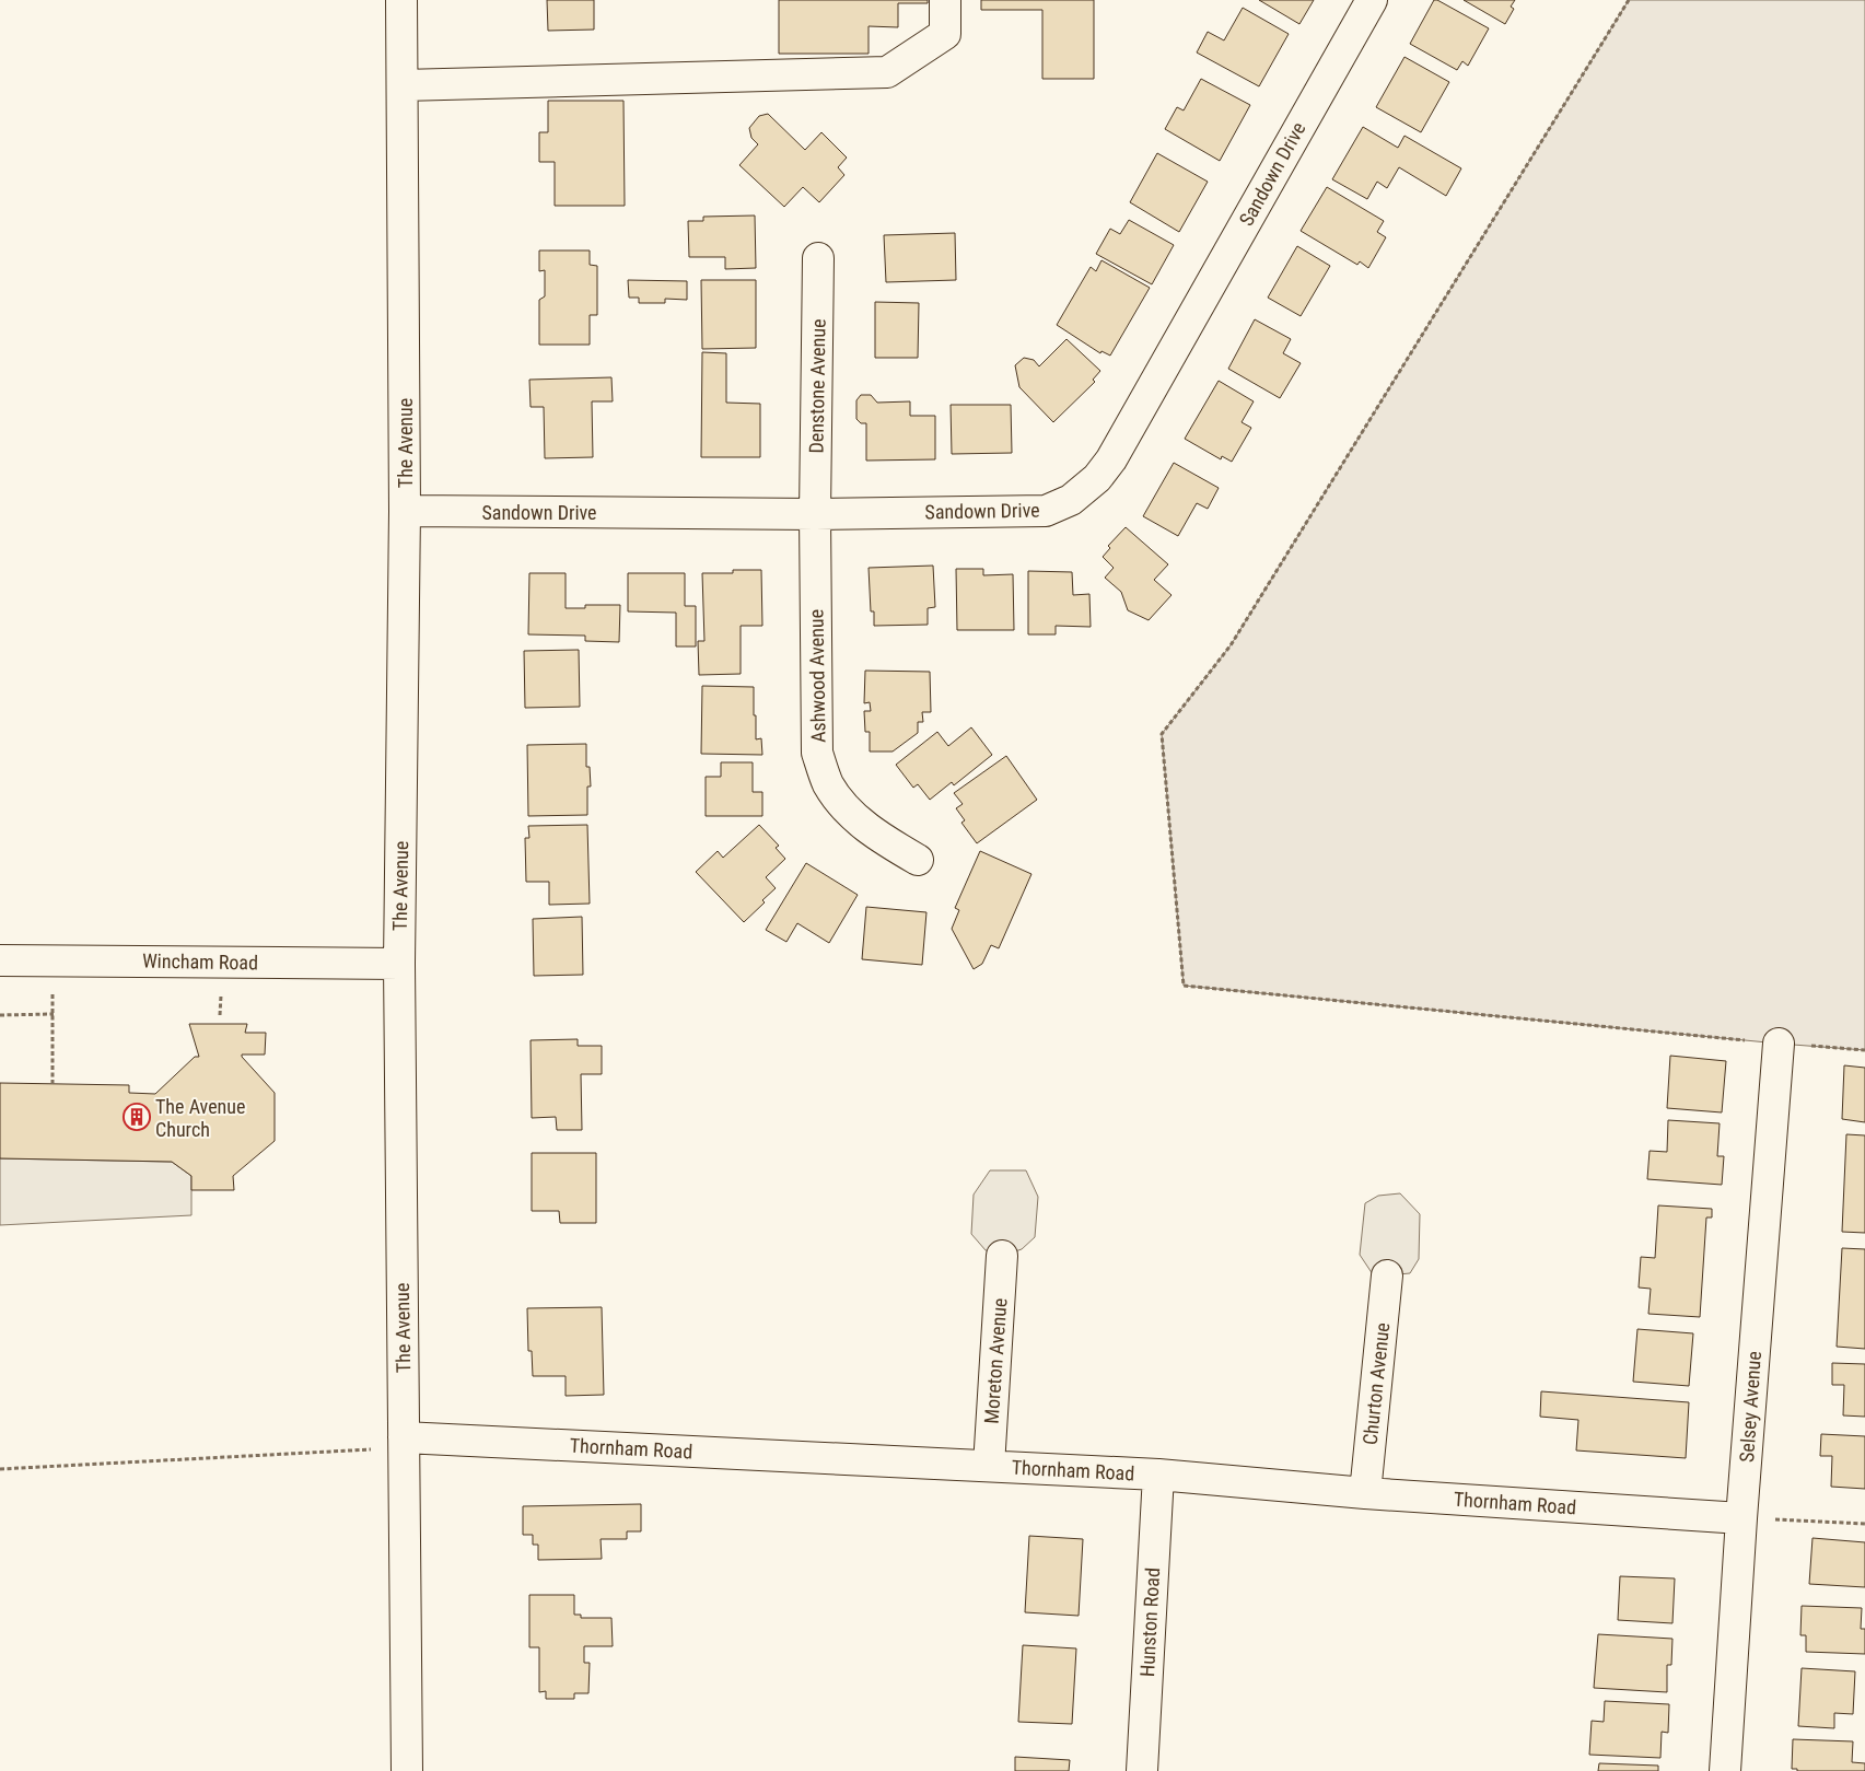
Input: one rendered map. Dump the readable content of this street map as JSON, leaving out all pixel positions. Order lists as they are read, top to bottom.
{
  "streets": {
    "street": [
      "Sandown Drive",
      "Denstone Avenue",
      "The Avenue",
      "Ashwood Avenue",
      "Wincham Road",
      "Moreton Avenue",
      "Churton Avenue",
      "Selsey Avenue",
      "Thornham Road",
      "Hunston Road"
    ]
  },
  "crossings": [
    ["Sandown Drive", "Denstone Avenue"],
    ["Sandown Drive", "The Avenue"],
    ["Sandown Drive", "Ashwood Avenue"],
    ["Denstone Avenue", "Ashwood Avenue"],
    ["The Avenue", "Wincham Road"],
    ["The Avenue", "Thornham Road"],
    ["Moreton Avenue", "Thornham Road"],
    ["Churton Avenue", "Thornham Road"],
    ["Selsey Avenue", "Thornham Road"],
    ["Thornham Road", "Hunston Road"]
  ],
  "places": {
    "building": ["The Avenue Church"]
  }
}
